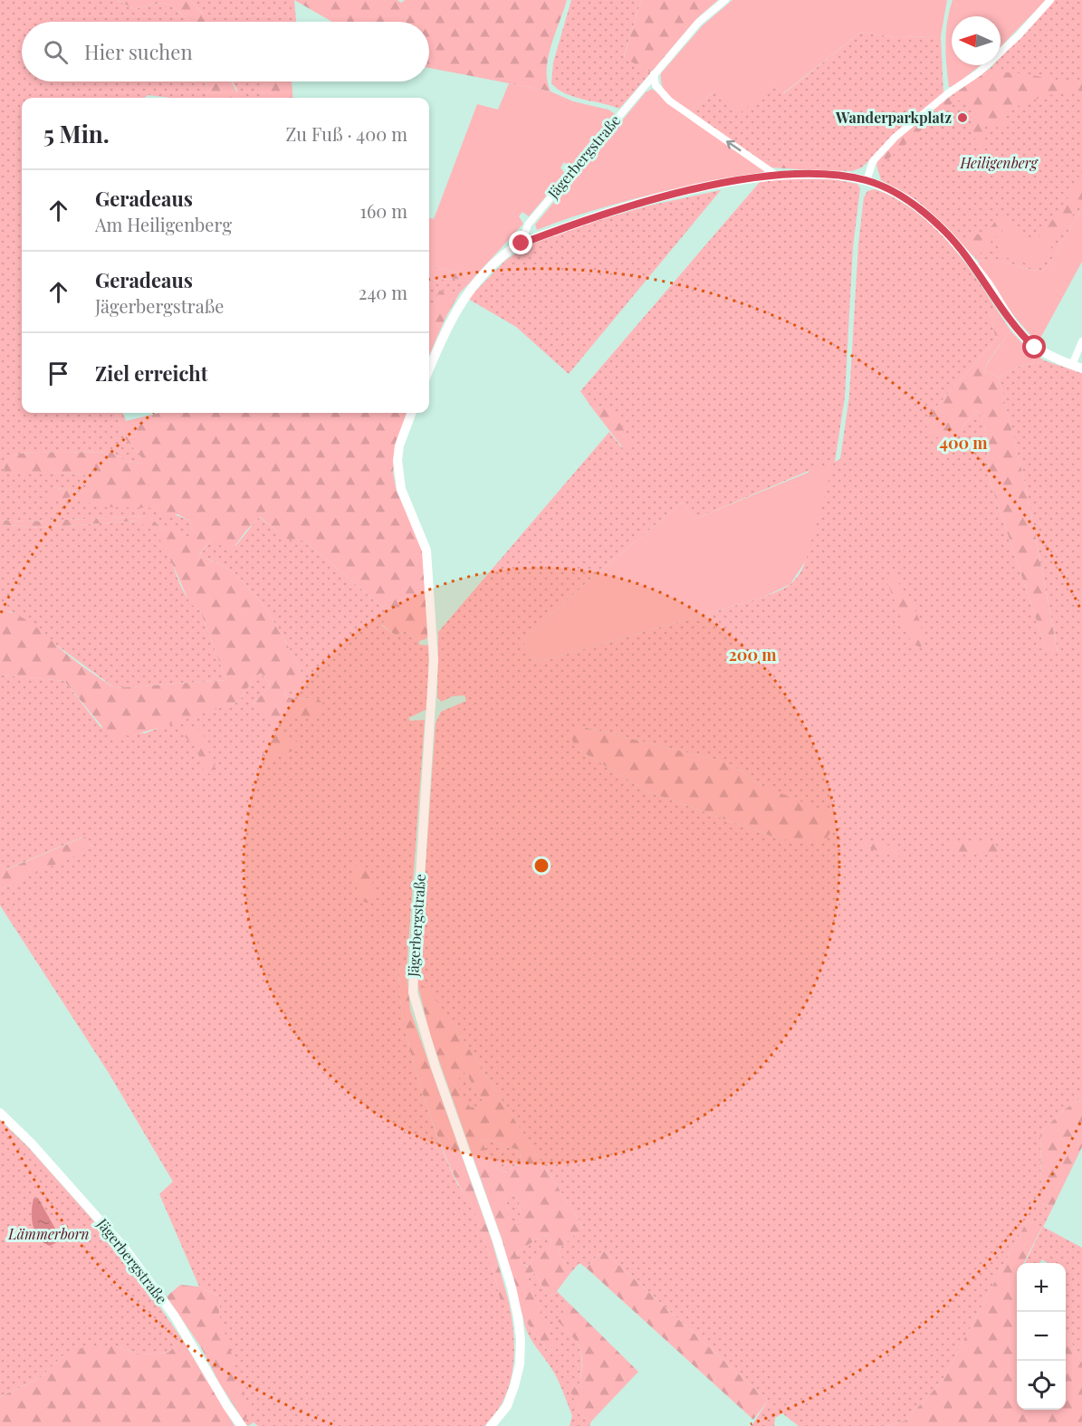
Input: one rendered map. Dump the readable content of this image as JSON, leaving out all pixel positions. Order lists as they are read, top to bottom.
{
  "streets": {
    "street": ["Jägerbergstraße"]
  },
  "parks": ["Heiligenberg", "Lämmerborn"],
  "places": ["Wanderparkplatz"],
  "north": "left",
  "page": {
    "search": "Hier suchen",
    "heading": ["5 Min.", "Zu Fuß · 400 m"],
    "list": [
      ["Geradeaus", "Am Heiligenberg", "160 m"],
      ["Geradeaus", "Jägerbergstraße", "240 m"],
      "Ziel erreicht"
    ],
    "map_buttons": ["+", "−"]
  },
  "rings": ["400 m", "200 m"]
}
